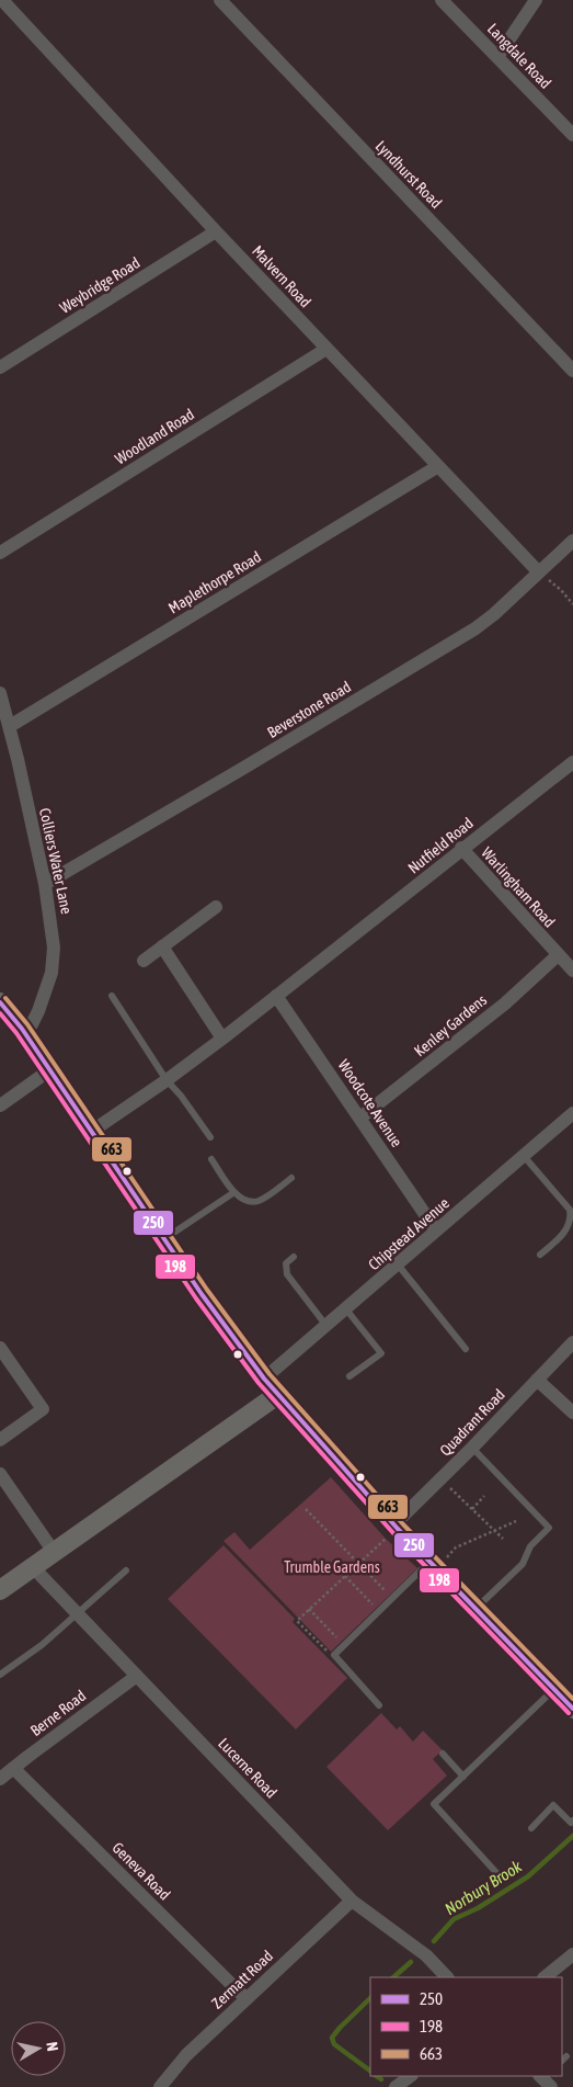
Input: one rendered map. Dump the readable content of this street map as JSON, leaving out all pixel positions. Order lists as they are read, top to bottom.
{
  "streets": {
    "street": [
      "Langdale Road",
      "Lyndhurst Road",
      "Malvern Road",
      "Weybridge Road",
      "Woodland Road",
      "Maplethorpe Road",
      "Beverstone Road",
      "Nutfield Road",
      "Colliers Water Lane",
      "Warlingham Road",
      "Kenley Gardens",
      "Woodcote Avenue",
      "Chipstead Avenue",
      "Quadrant Road",
      "Berne Road",
      "Lucerne Road",
      "Geneva Road",
      "Zermatt Road"
    ]
  },
  "crossings": [
    ["Malvern Road", "Weybridge Road"],
    ["Malvern Road", "Woodland Road"],
    ["Malvern Road", "Maplethorpe Road"],
    ["Malvern Road", "Beverstone Road"],
    ["Maplethorpe Road", "Colliers Water Lane"],
    ["Beverstone Road", "Colliers Water Lane"],
    ["Nutfield Road", "Warlingham Road"],
    ["Nutfield Road", "Woodcote Avenue"],
    ["Warlingham Road", "Kenley Gardens"],
    ["Kenley Gardens", "Woodcote Avenue"],
    ["Woodcote Avenue", "Chipstead Avenue"],
    ["Berne Road", "Lucerne Road"],
    ["Berne Road", "Geneva Road"],
    ["Lucerne Road", "Zermatt Road"],
    ["Geneva Road", "Zermatt Road"]
  ],
  "water": ["Norbury Brook"],
  "parks": ["Trumble Gardens"],
  "lines": ["transit line 663", "transit line 250", "transit line 198"],
  "legend": ["250", "198", "663"],
  "north": "right"
}
